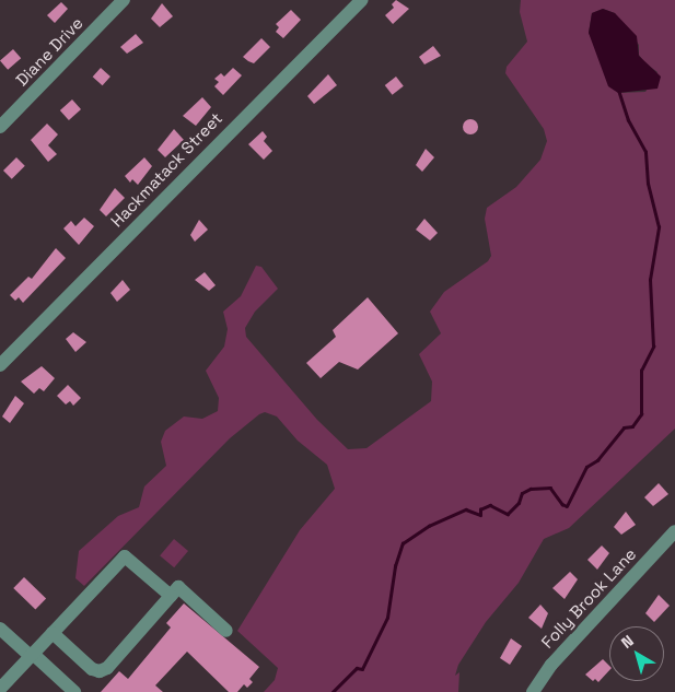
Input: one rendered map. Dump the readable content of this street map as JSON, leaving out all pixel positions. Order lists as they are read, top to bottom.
{
  "streets": {
    "street": ["Diane Drive", "Hackmatack Street", "Folly Brook Lane"]
  },
  "north": "top left"
}
